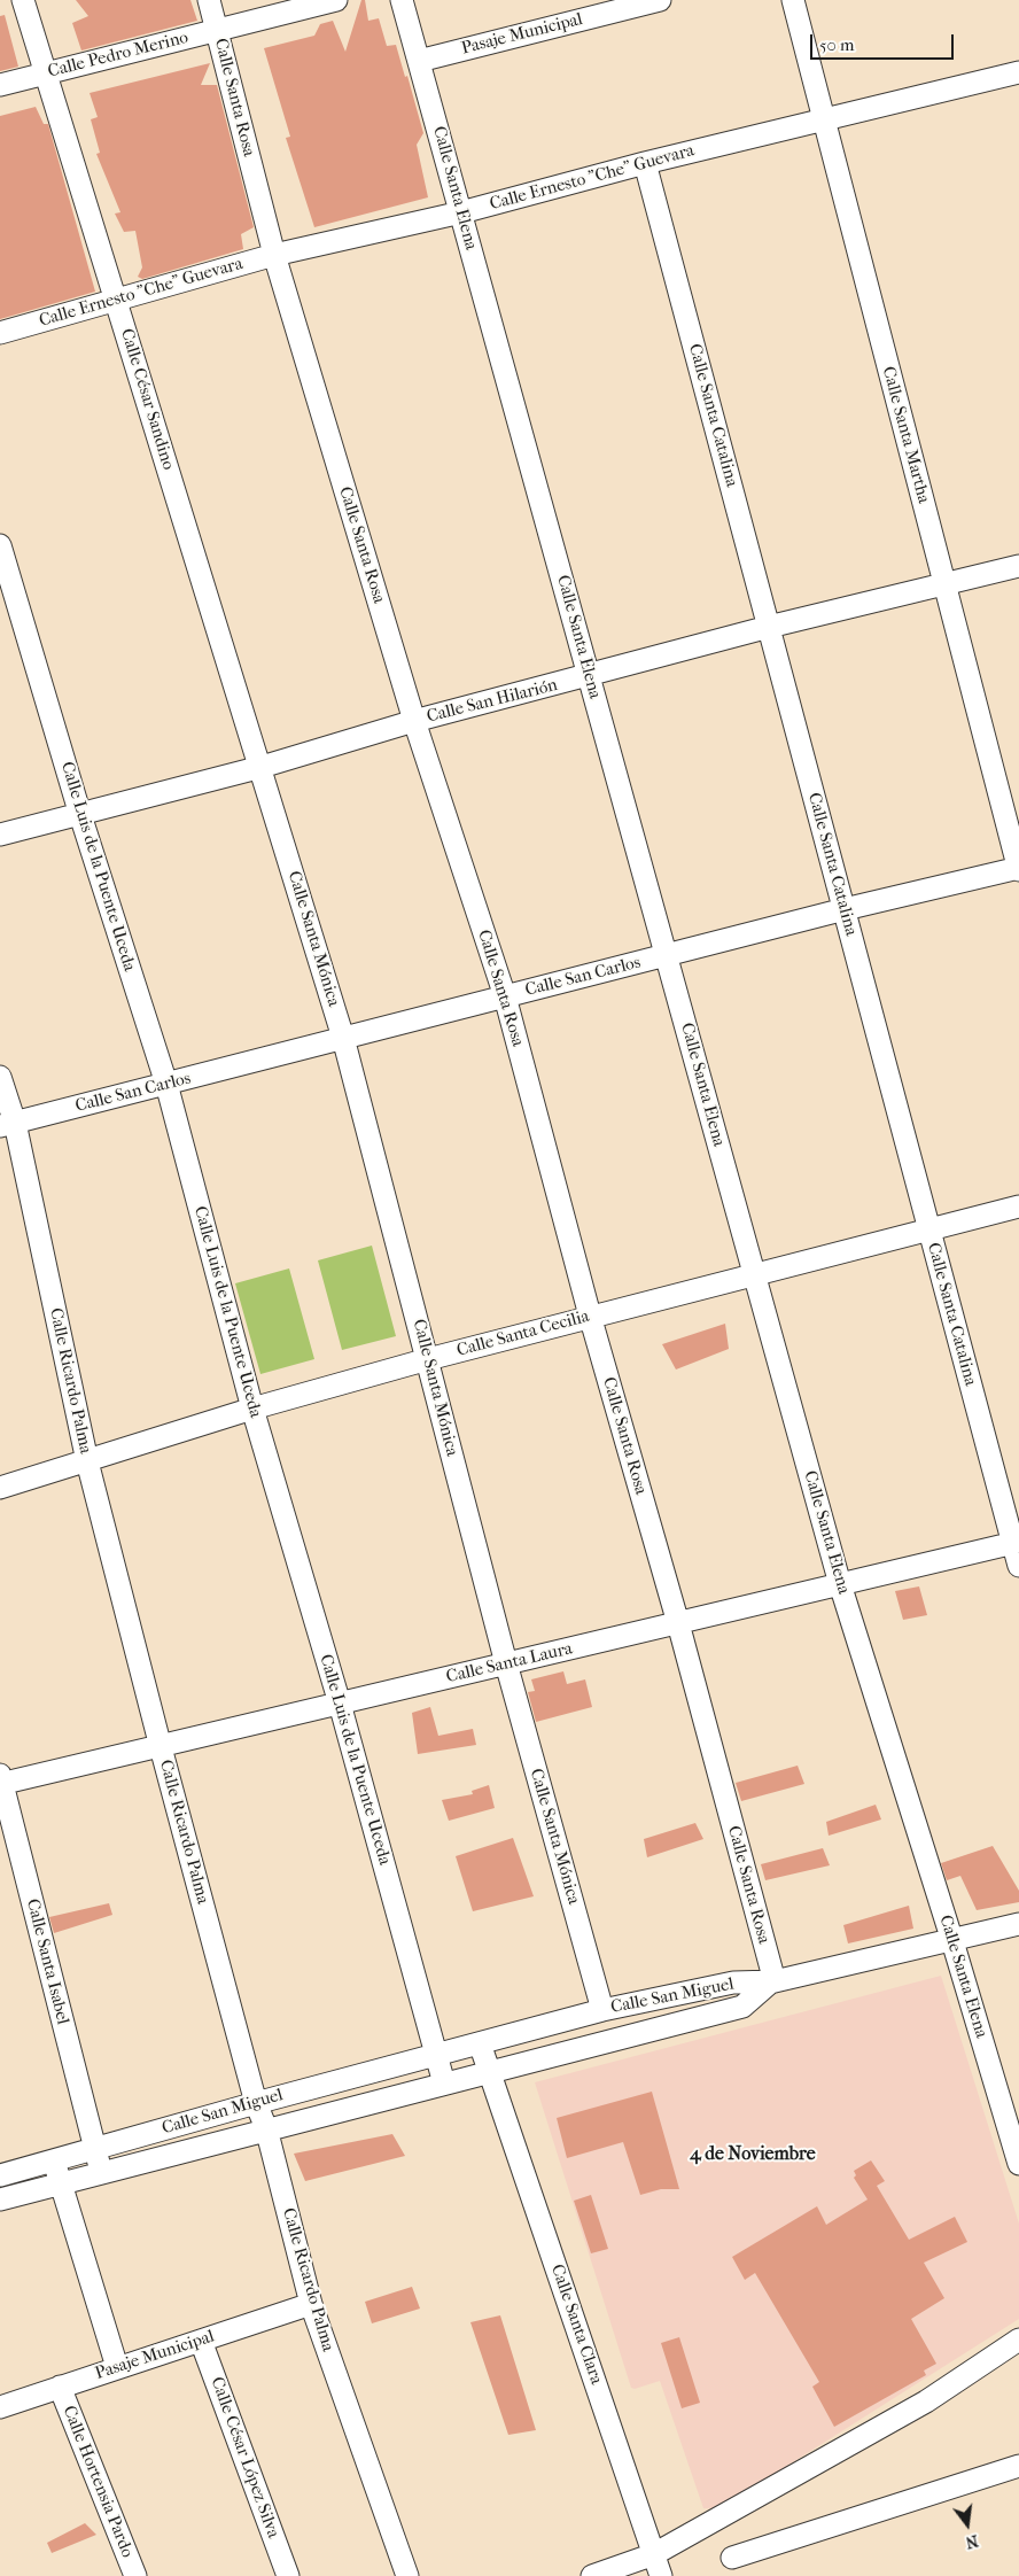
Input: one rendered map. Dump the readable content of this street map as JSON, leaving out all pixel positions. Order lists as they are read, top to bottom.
{
  "streets": {
    "street": [
      "Pasaje Municipal",
      "Calle Pedro Merino",
      "Calle Santa Rosa",
      "Calle Ernesto \"Che\" Guevara",
      "Calle Santa Elena",
      "Calle César Sandino",
      "Calle Santa Catalina",
      "Calle Santa Martha",
      "Calle San Hilarión",
      "Calle Luis de la Puente Uceda",
      "Calle Santa Mónica",
      "Calle San Carlos",
      "Calle Santa Cecilia",
      "Calle Ricardo Palma",
      "Calle Santa Laura",
      "Calle Santa Isabel",
      "Calle San Miguel",
      "Calle Santa Clara",
      "Calle César López Silva",
      "Calle Hortensia Pardo"
    ]
  },
  "crossings": [
    ["Pasaje Municipal", "Calle Santa Elena"],
    ["Pasaje Municipal", "Calle Ricardo Palma"],
    ["Pasaje Municipal", "Calle César López Silva"],
    ["Pasaje Municipal", "Calle Hortensia Pardo"],
    ["Calle Pedro Merino", "Calle Santa Rosa"],
    ["Calle Pedro Merino", "Calle César Sandino"],
    ["Calle Santa Rosa", "Calle Ernesto \"Che\" Guevara"],
    ["Calle Santa Rosa", "Calle San Hilarión"],
    ["Calle Santa Rosa", "Calle San Carlos"],
    ["Calle Santa Rosa", "Calle Santa Cecilia"],
    ["Calle Santa Rosa", "Calle Santa Laura"],
    ["Calle Santa Rosa", "Calle San Miguel"],
    ["Calle Ernesto \"Che\" Guevara", "Calle Santa Elena"],
    ["Calle Ernesto \"Che\" Guevara", "Calle César Sandino"],
    ["Calle Ernesto \"Che\" Guevara", "Calle Santa Catalina"],
    ["Calle Ernesto \"Che\" Guevara", "Calle Santa Martha"],
    ["Calle Santa Elena", "Calle San Hilarión"],
    ["Calle Santa Elena", "Calle San Carlos"],
    ["Calle Santa Elena", "Calle Santa Cecilia"],
    ["Calle Santa Elena", "Calle Santa Laura"],
    ["Calle César Sandino", "Calle San Hilarión"],
    ["Calle César Sandino", "Calle Santa Mónica"],
    ["Calle Santa Catalina", "Calle San Hilarión"],
    ["Calle Santa Catalina", "Calle San Carlos"],
    ["Calle Santa Catalina", "Calle Santa Cecilia"],
    ["Calle Santa Catalina", "Calle Santa Laura"],
    ["Calle Santa Martha", "Calle San Hilarión"],
    ["Calle Santa Martha", "Calle San Carlos"],
    ["Calle San Hilarión", "Calle Luis de la Puente Uceda"],
    ["Calle San Hilarión", "Calle Santa Mónica"],
    ["Calle Luis de la Puente Uceda", "Calle San Carlos"],
    ["Calle Luis de la Puente Uceda", "Calle Santa Cecilia"],
    ["Calle Luis de la Puente Uceda", "Calle Santa Laura"],
    ["Calle Luis de la Puente Uceda", "Calle San Miguel"],
    ["Calle Santa Mónica", "Calle San Carlos"],
    ["Calle Santa Mónica", "Calle Santa Cecilia"],
    ["Calle Santa Mónica", "Calle Santa Laura"],
    ["Calle Santa Mónica", "Calle San Miguel"],
    ["Calle San Carlos", "Calle Ricardo Palma"],
    ["Calle Santa Cecilia", "Calle Ricardo Palma"],
    ["Calle Ricardo Palma", "Calle Santa Laura"],
    ["Calle Ricardo Palma", "Calle San Miguel"],
    ["Calle Santa Laura", "Calle Santa Isabel"],
    ["Calle Santa Isabel", "Calle San Miguel"],
    ["Calle San Miguel", "Calle Santa Clara"]
  ],
  "districts": ["4 de Noviembre"],
  "scale_bar": "50 m",
  "north": "bottom"
}
